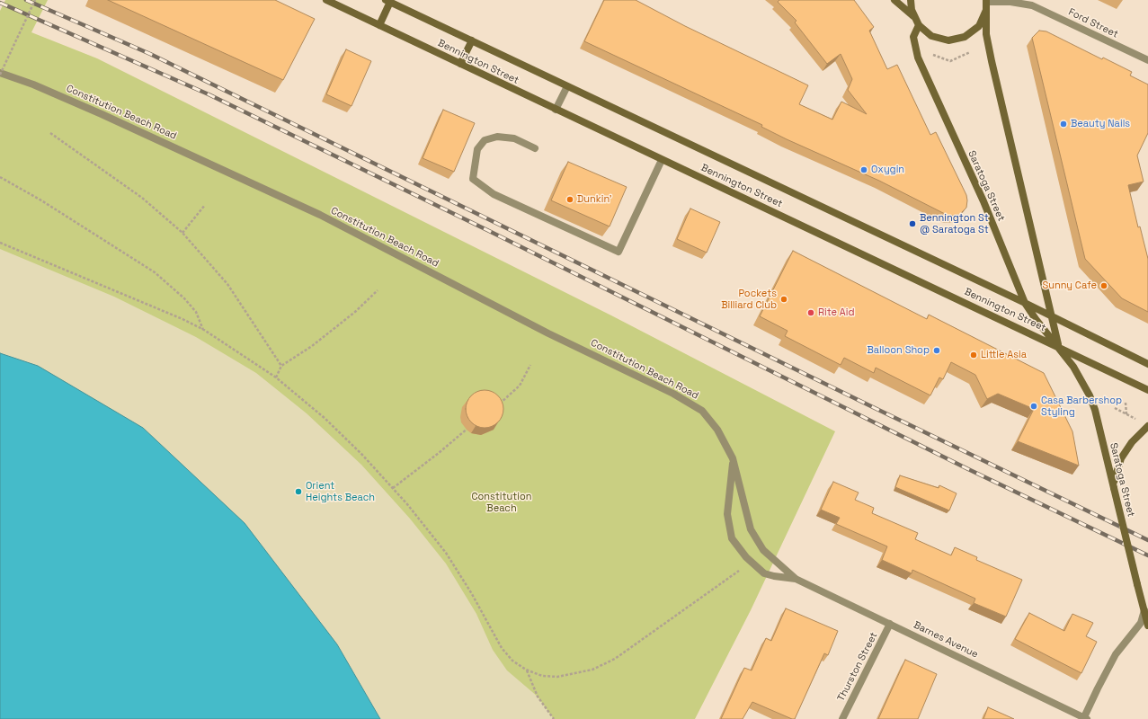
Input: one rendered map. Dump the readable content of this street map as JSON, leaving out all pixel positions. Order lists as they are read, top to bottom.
{
  "streets": {
    "main road": ["Bennington Street", "Saratoga Street"],
    "street": [
      "Ford Street",
      "Constitution Beach Road",
      "Barnes Avenue",
      "Thurston Street"
    ]
  },
  "crossings": [
    ["Bennington Street", "Saratoga Street"],
    ["Constitution Beach Road", "Barnes Avenue"],
    ["Barnes Avenue", "Thurston Street"]
  ],
  "parks": ["Constitution Beach"],
  "places": [
    "Beauty Nails",
    "Oxygin",
    "Dunkin'",
    "Bennington St @ Saratoga St",
    "Sunny Cafe",
    "Pockets Billiard Club",
    "Rite Aid",
    "Balloon Shop",
    "Little Asia",
    "Casa Barbershop Styling",
    "Orient Heights Beach"
  ]
}
